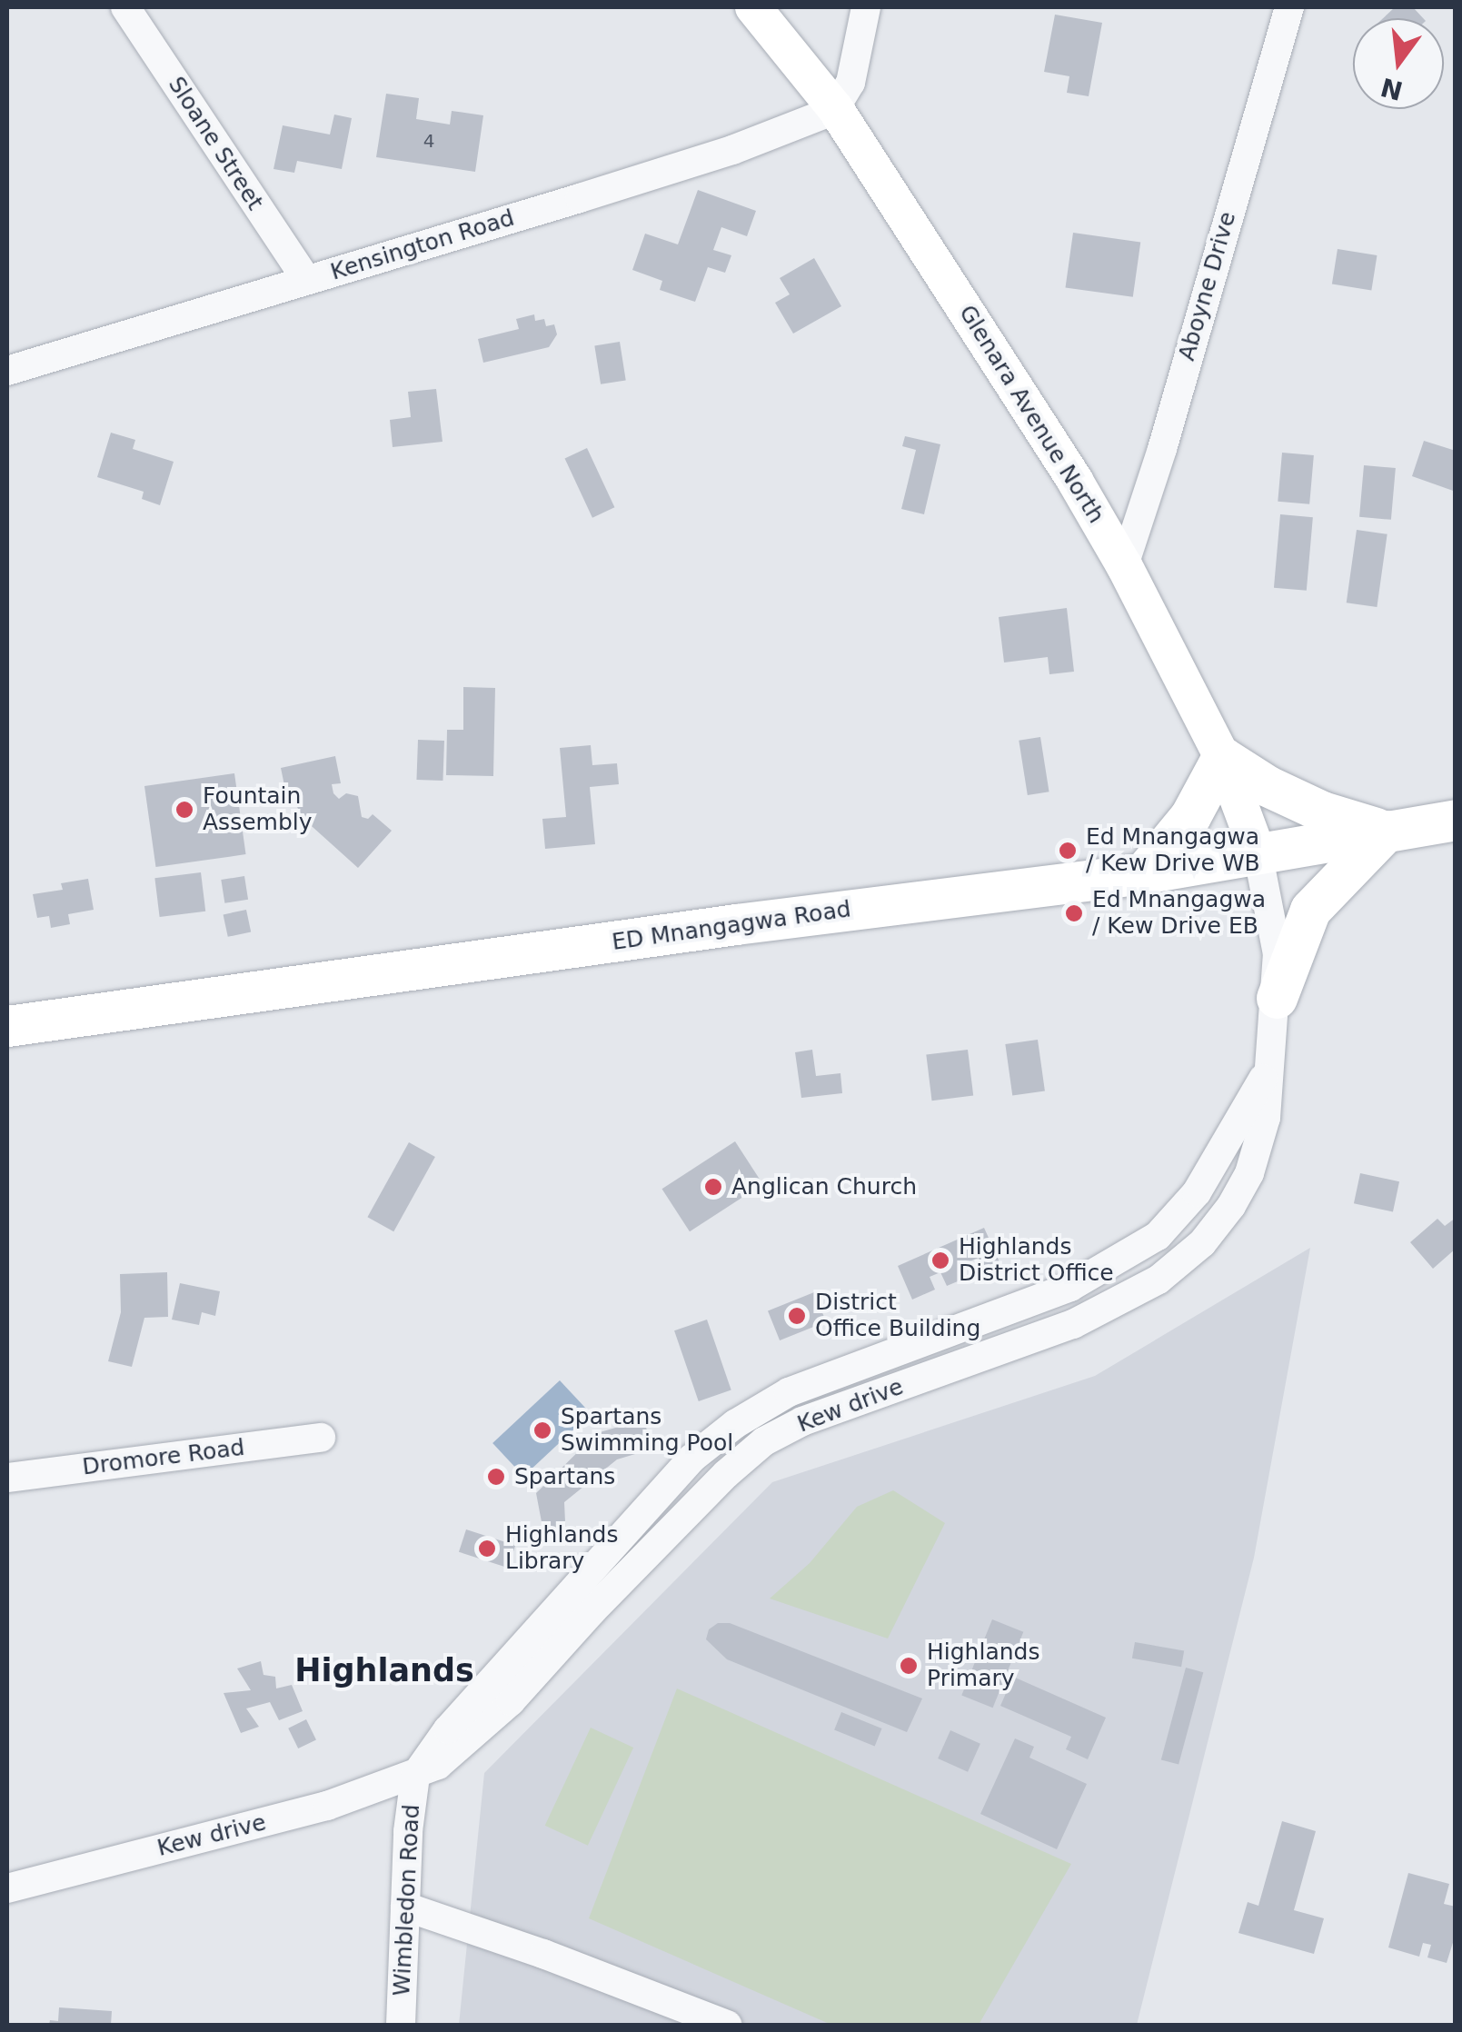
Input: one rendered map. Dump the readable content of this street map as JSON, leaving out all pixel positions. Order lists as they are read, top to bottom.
{
  "streets": {
    "highway": ["ED Mnangagwa Road"],
    "main road": ["Glenara Avenue North"],
    "street": [
      "Sloane Street",
      "Kensington Road",
      "Aboyne Drive",
      "Kew drive",
      "Dromore Road",
      "Wimbledon Road"
    ]
  },
  "crossings": [
    ["Sloane Street", "Kensington Road"],
    ["Kensington Road", "Glenara Avenue North"],
    ["Aboyne Drive", "Glenara Avenue North"],
    ["Glenara Avenue North", "ED Mnangagwa Road"],
    ["Glenara Avenue North", "Kew drive"],
    ["ED Mnangagwa Road", "Kew drive"],
    ["Kew drive", "Wimbledon Road"]
  ],
  "districts": ["Highlands"],
  "places": [
    "Fountain Assembly",
    "Ed Mnangagwa / Kew Drive WB",
    "Ed Mnangagwa / Kew Drive EB",
    "Anglican Church",
    "Highlands District Office",
    "District Office Building",
    "Spartans Swimming Pool",
    "Spartans",
    "Highlands Library",
    "Highlands Primary"
  ],
  "house_numbers": ["4"],
  "north": "bottom"
}
